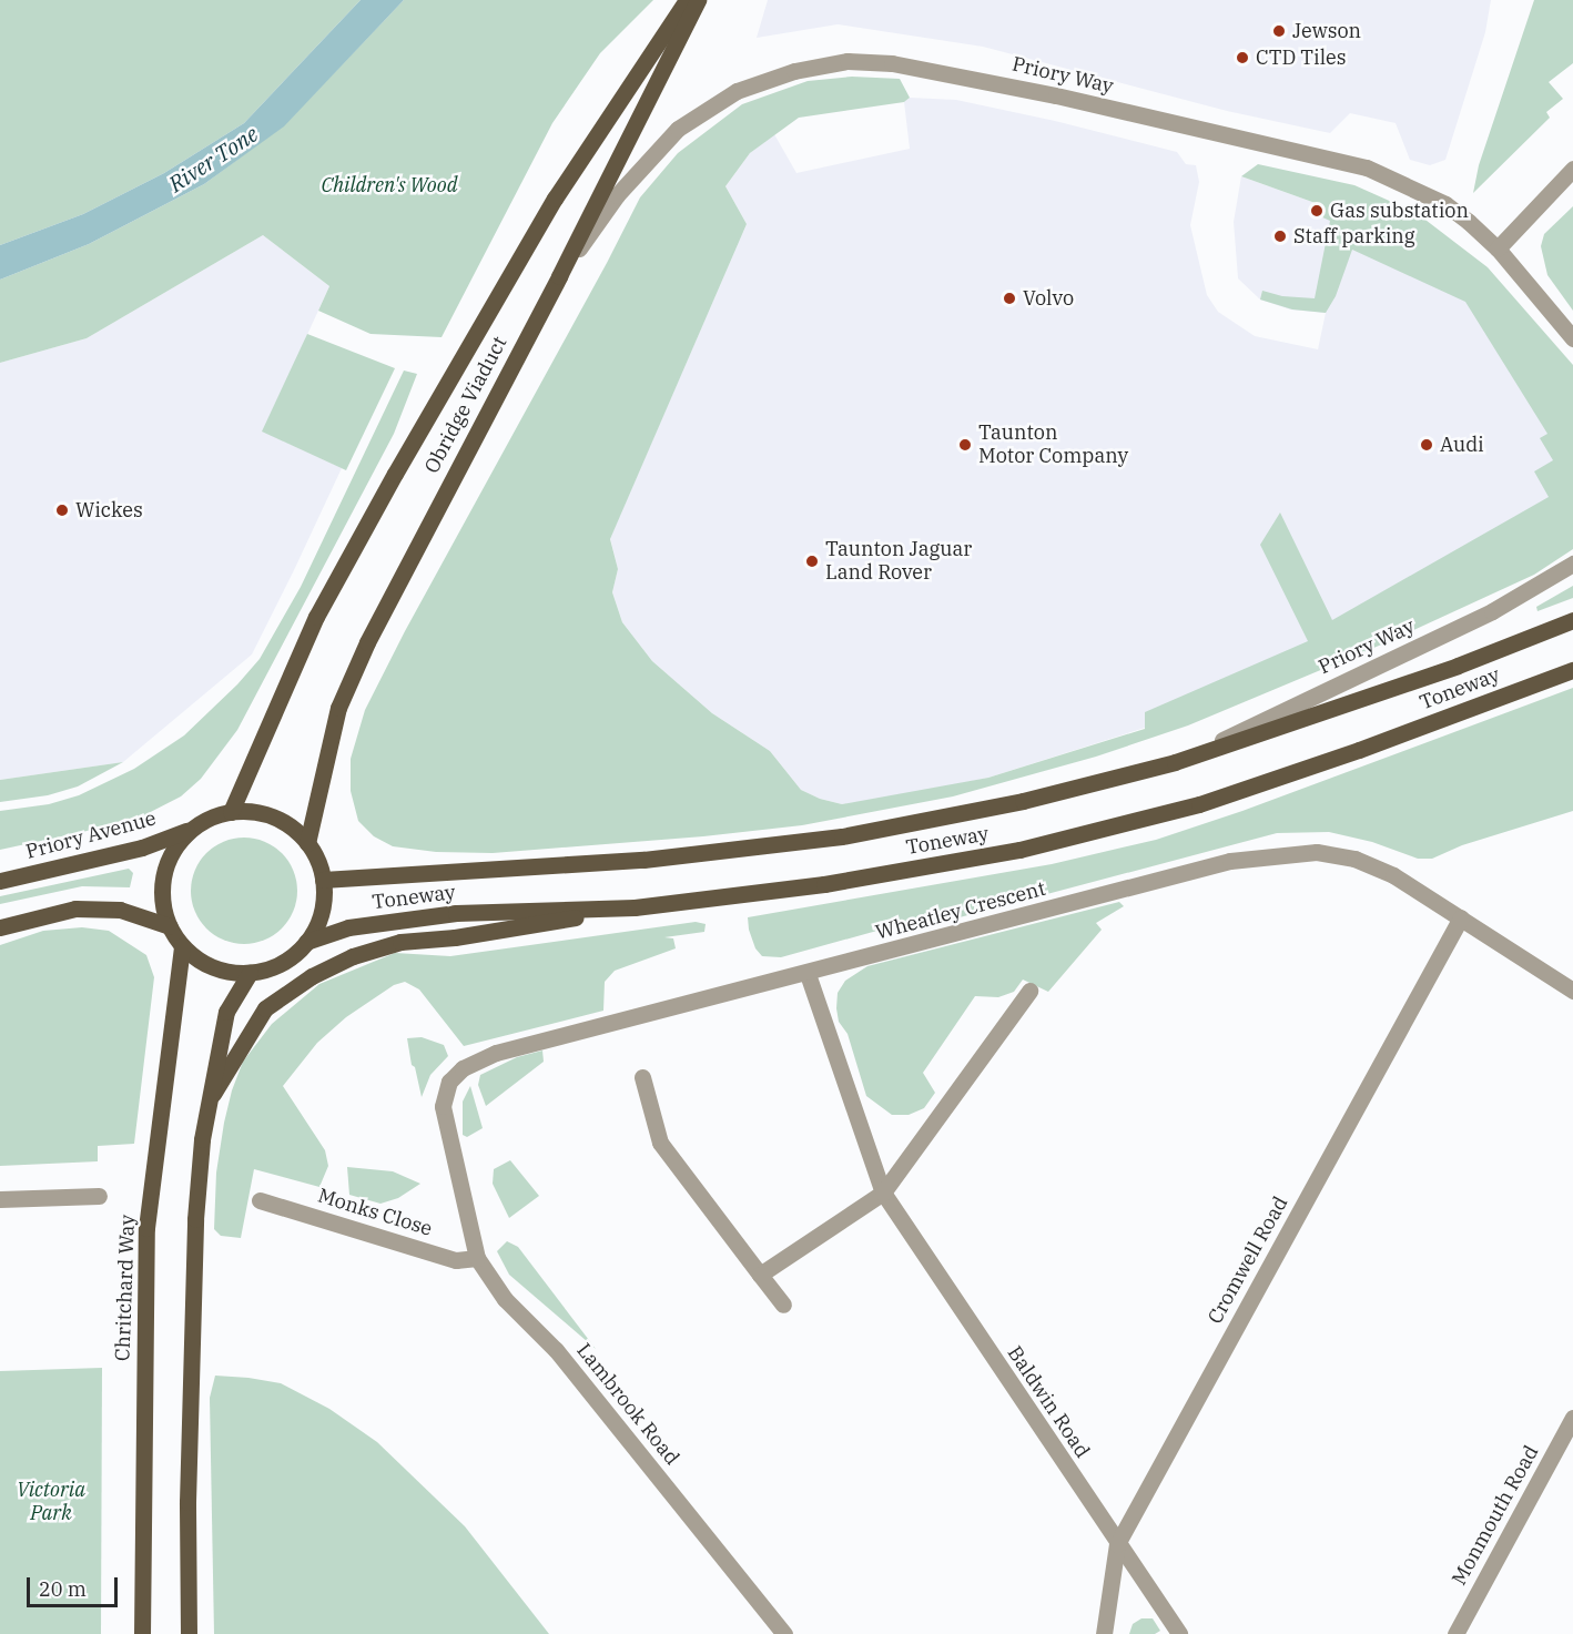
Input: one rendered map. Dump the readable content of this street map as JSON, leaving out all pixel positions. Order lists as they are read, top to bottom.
{
  "streets": {
    "main road": [
      "Obridge Viaduct",
      "Toneway",
      "Priory Avenue",
      "Chritchard Way"
    ],
    "street": [
      "Priory Way",
      "Wheatley Crescent",
      "Monks Close",
      "Cromwell Road",
      "Baldwin Road",
      "Lambrook Road",
      "Monmouth Road"
    ]
  },
  "crossings": [
    ["Priory Way", "Obridge Viaduct"],
    ["Priory Way", "Toneway"],
    ["Obridge Viaduct", "Toneway"],
    ["Obridge Viaduct", "Priory Avenue"],
    ["Obridge Viaduct", "Chritchard Way"],
    ["Toneway", "Priory Avenue"],
    ["Toneway", "Chritchard Way"],
    ["Priory Avenue", "Chritchard Way"],
    ["Wheatley Crescent", "Cromwell Road"],
    ["Wheatley Crescent", "Baldwin Road"],
    ["Wheatley Crescent", "Lambrook Road"],
    ["Monks Close", "Lambrook Road"],
    ["Cromwell Road", "Baldwin Road"]
  ],
  "water": ["River Tone"],
  "parks": ["Children's Wood", "Victoria Park"],
  "places": [
    "Jewson",
    "CTD Tiles",
    "Gas substation",
    "Staff parking",
    "Volvo",
    "Taunton Motor Company",
    "Audi",
    "Wickes",
    "Taunton Jaguar Land Rover"
  ],
  "scale_bar": "20 m"
}
